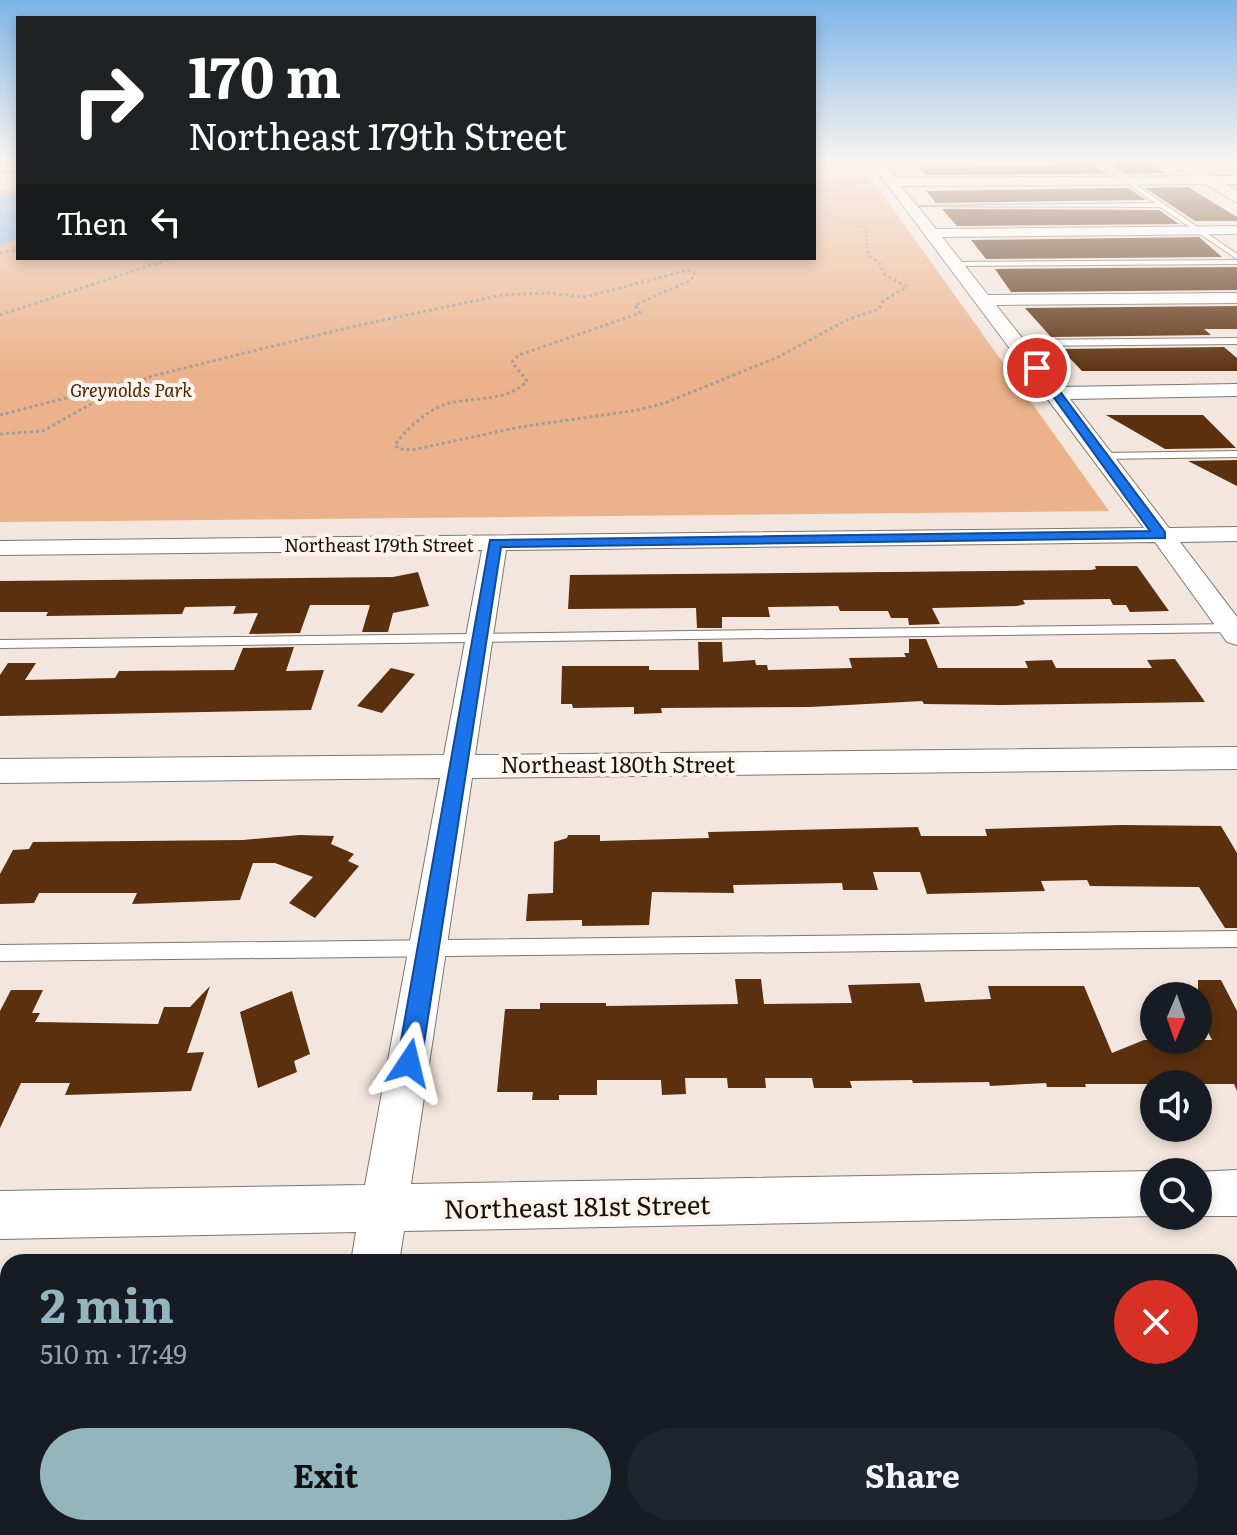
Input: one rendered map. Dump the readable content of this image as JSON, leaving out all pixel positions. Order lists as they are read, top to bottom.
{
  "streets": {
    "street": ["Northeast 179th Street", "Northeast 180th Street", "Northeast 181st Street"]
  },
  "parks": ["Greynolds Park"],
  "north": "bottom",
  "page": {
    "turn": ["170 m", "Northeast 179th Street"],
    "then": "Then",
    "heading": ["2 min", "510 m · 17:49"],
    "buttons": ["Exit", "Share"]
  }
}
